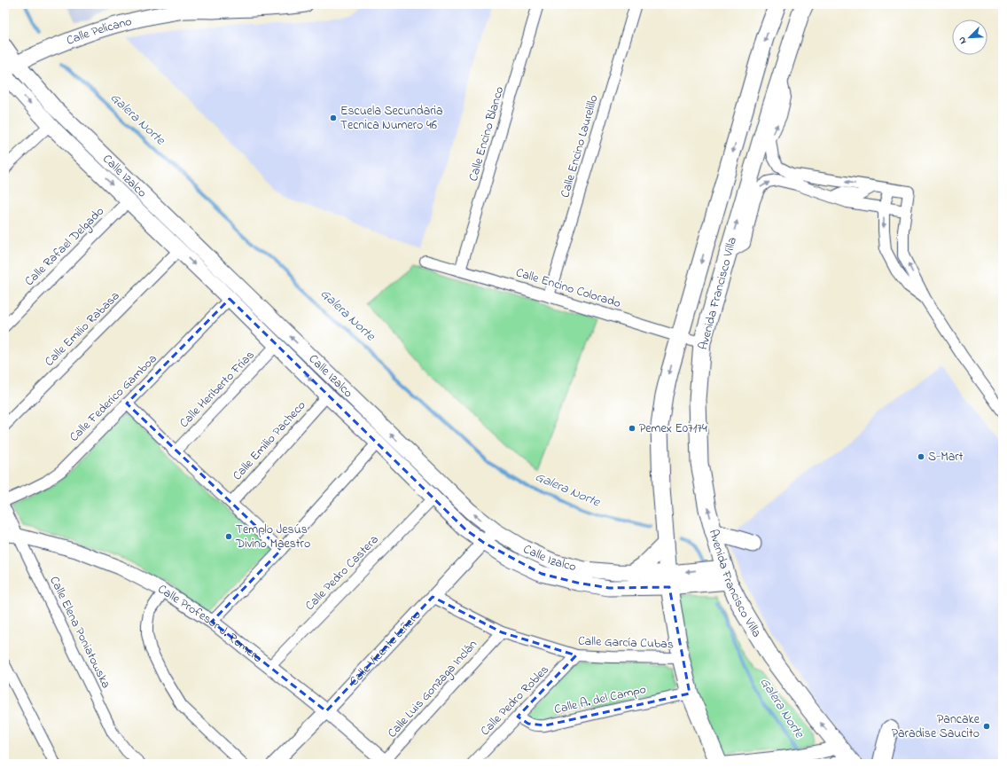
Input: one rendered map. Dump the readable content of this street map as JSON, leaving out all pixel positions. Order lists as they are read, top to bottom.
{
  "streets": {
    "main road": ["Calle Pelícano", "Calle Izalco", "Avenida Francisco Villa"],
    "street": [
      "Calle Encino Blanco",
      "Calle Encino Laurelillo",
      "Calle Rafael Delgado",
      "Calle Encino Colorado",
      "Calle Emilio Rabasa",
      "Calle Heriberto Frías",
      "Calle Federico Gamboa",
      "Calle Emilio Pacheco",
      "Calle Pedro Castera",
      "Calle Profesor J. Romero",
      "Calle Elena Poniatowska",
      "Calle García Cubas",
      "Calle Vicente Leñero",
      "Calle Luis Gonzaga Inclán",
      "Calle A. del Campo",
      "Calle Pedro Robles"
    ]
  },
  "crossings": [
    ["Calle Pelícano", "Calle Izalco"],
    ["Calle Encino Blanco", "Calle Encino Colorado"],
    ["Calle Encino Laurelillo", "Calle Encino Colorado"],
    ["Calle Izalco", "Calle Rafael Delgado"],
    ["Calle Izalco", "Avenida Francisco Villa"],
    ["Calle Izalco", "Calle Emilio Rabasa"],
    ["Calle Izalco", "Calle Heriberto Frías"],
    ["Calle Izalco", "Calle Federico Gamboa"],
    ["Calle Izalco", "Calle Emilio Pacheco"],
    ["Calle Izalco", "Calle Pedro Castera"],
    ["Calle Izalco", "Calle Vicente Leñero"],
    ["Calle Encino Colorado", "Avenida Francisco Villa"],
    ["Avenida Francisco Villa", "Calle García Cubas"],
    ["Avenida Francisco Villa", "Calle A. del Campo"],
    ["Calle Pedro Castera", "Calle Profesor J. Romero"],
    ["Calle Profesor J. Romero", "Calle Elena Poniatowska"],
    ["Calle Profesor J. Romero", "Calle Vicente Leñero"],
    ["Calle Profesor J. Romero", "Calle Luis Gonzaga Inclán"],
    ["Calle García Cubas", "Calle Vicente Leñero"],
    ["Calle García Cubas", "Calle Luis Gonzaga Inclán"],
    ["Calle García Cubas", "Calle Pedro Robles"],
    ["Calle A. del Campo", "Calle Pedro Robles"]
  ],
  "water": ["Galera Norte"],
  "places": [
    "Escuela Secundaria Tecnica Numero 46",
    "Pemex E07174",
    "S-Mart",
    "Templo Jesús Divino Maestro",
    "Pancake Paradise Saucito"
  ],
  "north": "bottom left"
}
